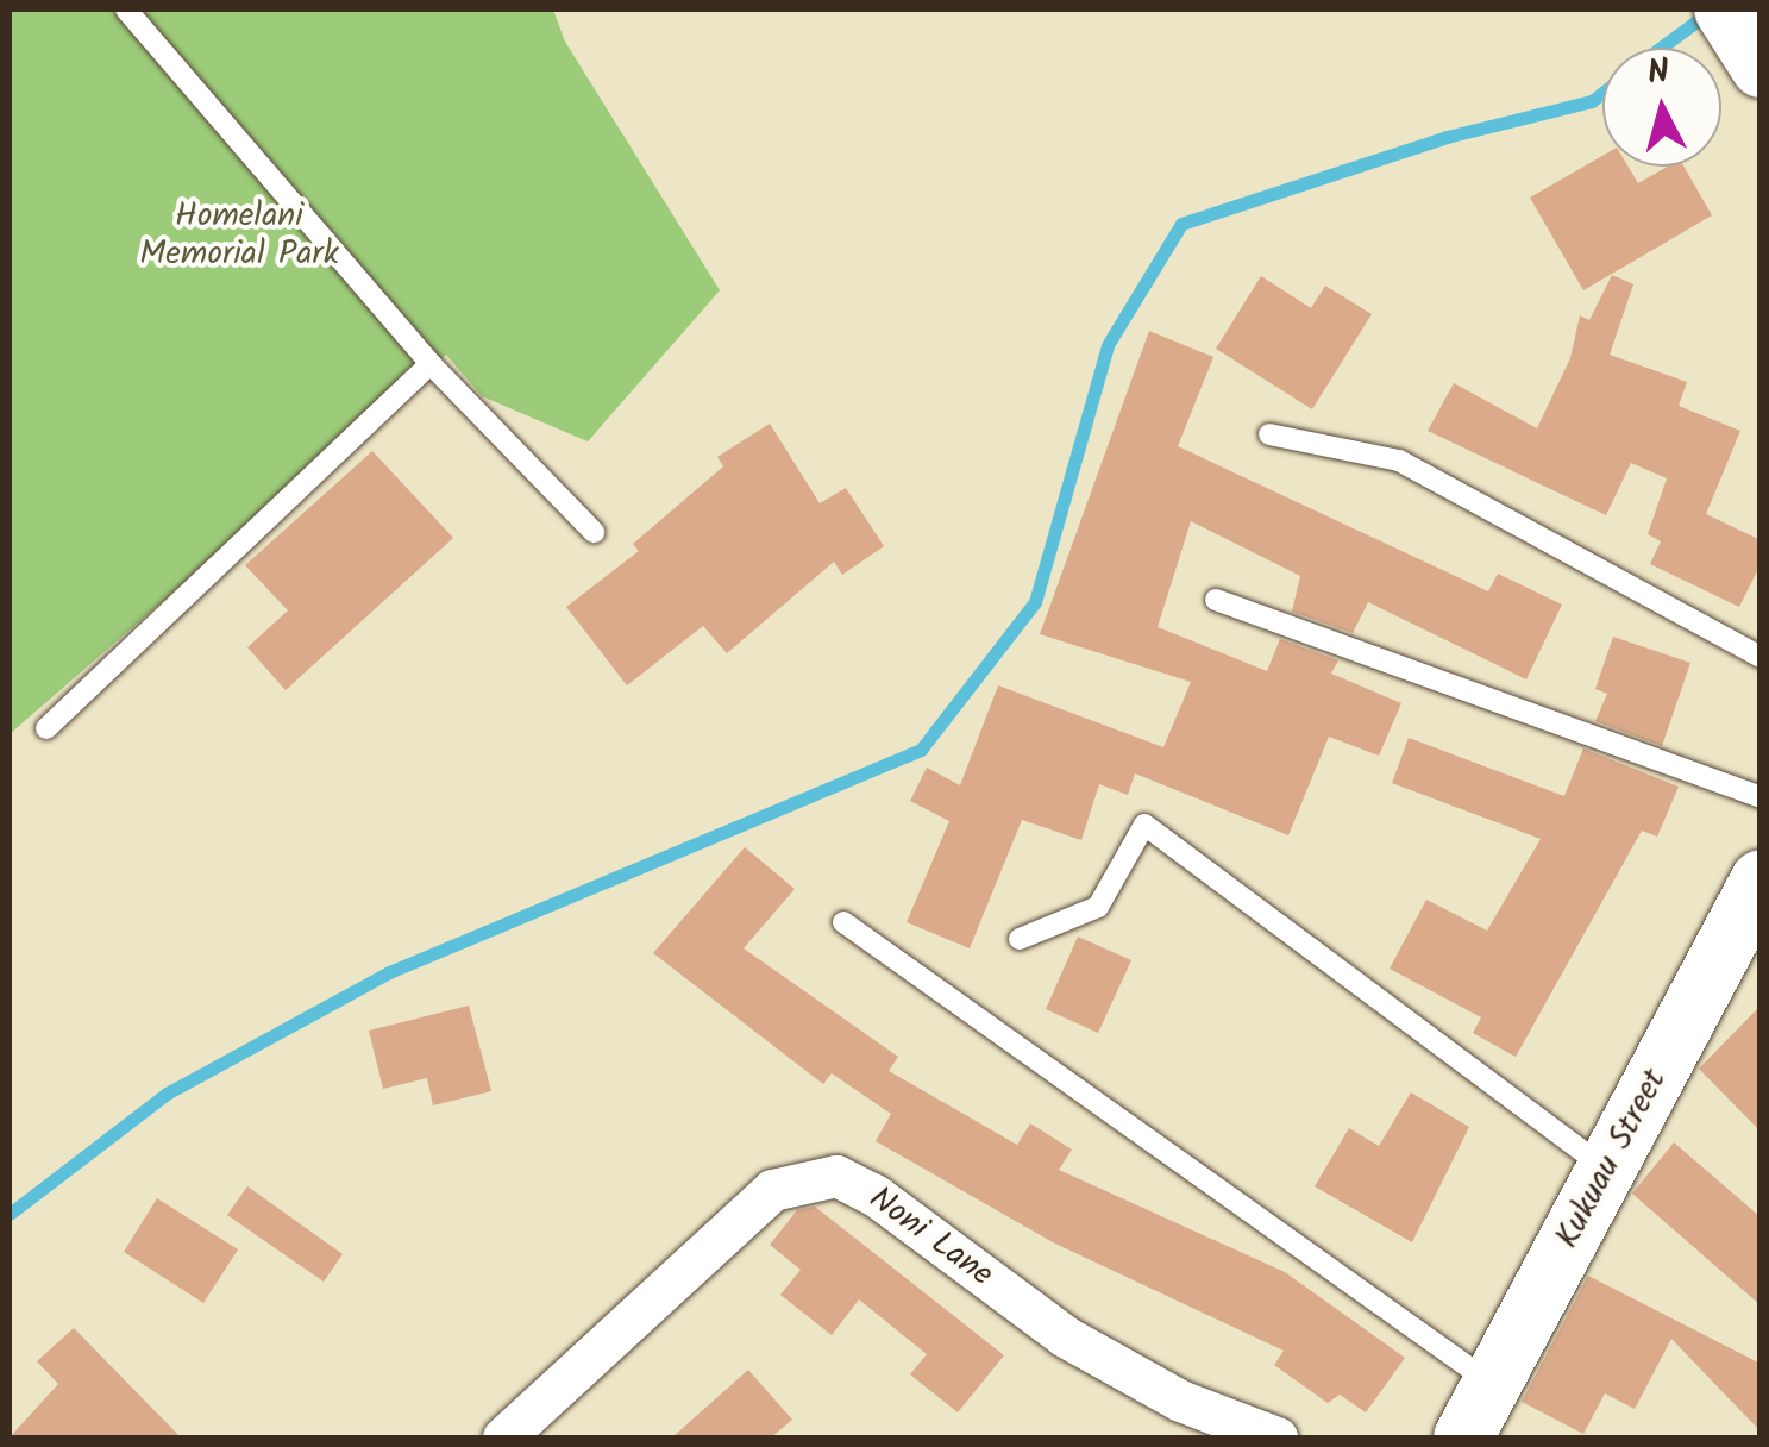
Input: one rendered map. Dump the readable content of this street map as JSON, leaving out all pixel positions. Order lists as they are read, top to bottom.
{
  "streets": {
    "street": ["Kukuau Street", "Noni Lane"]
  },
  "parks": ["Homelani Memorial Park"],
  "north": "top"
}
